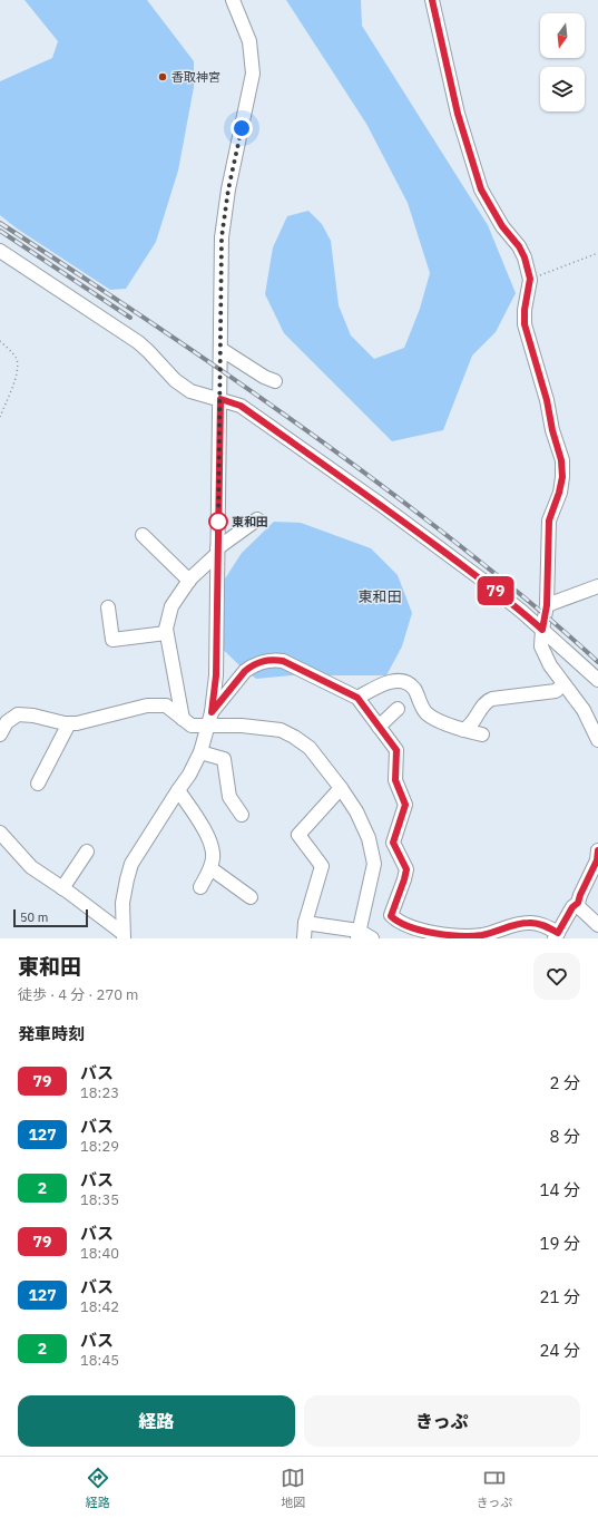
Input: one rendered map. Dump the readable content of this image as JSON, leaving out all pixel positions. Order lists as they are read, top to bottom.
{
  "districts": ["東和田"],
  "places": ["香取神宮", "東和田"],
  "lines": ["bus line 79"],
  "scale_bar": "50 m",
  "north": "bottom",
  "page": {
    "on_map": "79",
    "scale": "50 m",
    "heading": [
      ["東和田", "徒歩 · 4 分 · 270 m"],
      "発車時刻"
    ],
    "list": [
      {
        "mark": "79",
        "name": "バス",
        "note": "18:23",
        "value": "2 分"
      },
      {
        "mark": "127",
        "name": "バス",
        "note": "18:29",
        "value": "8 分"
      },
      {
        "mark": "2",
        "name": "バス",
        "note": "18:35",
        "value": "14 分"
      },
      {
        "mark": "79",
        "name": "バス",
        "note": "18:40",
        "value": "19 分"
      },
      {
        "mark": "127",
        "name": "バス",
        "note": "18:42",
        "value": "21 分"
      },
      {
        "mark": "2",
        "name": "バス",
        "note": "18:45",
        "value": "24 分"
      }
    ],
    "buttons": ["経路", "きっぷ"],
    "tabs": ["経路", "地図", "きっぷ"]
  }
}
